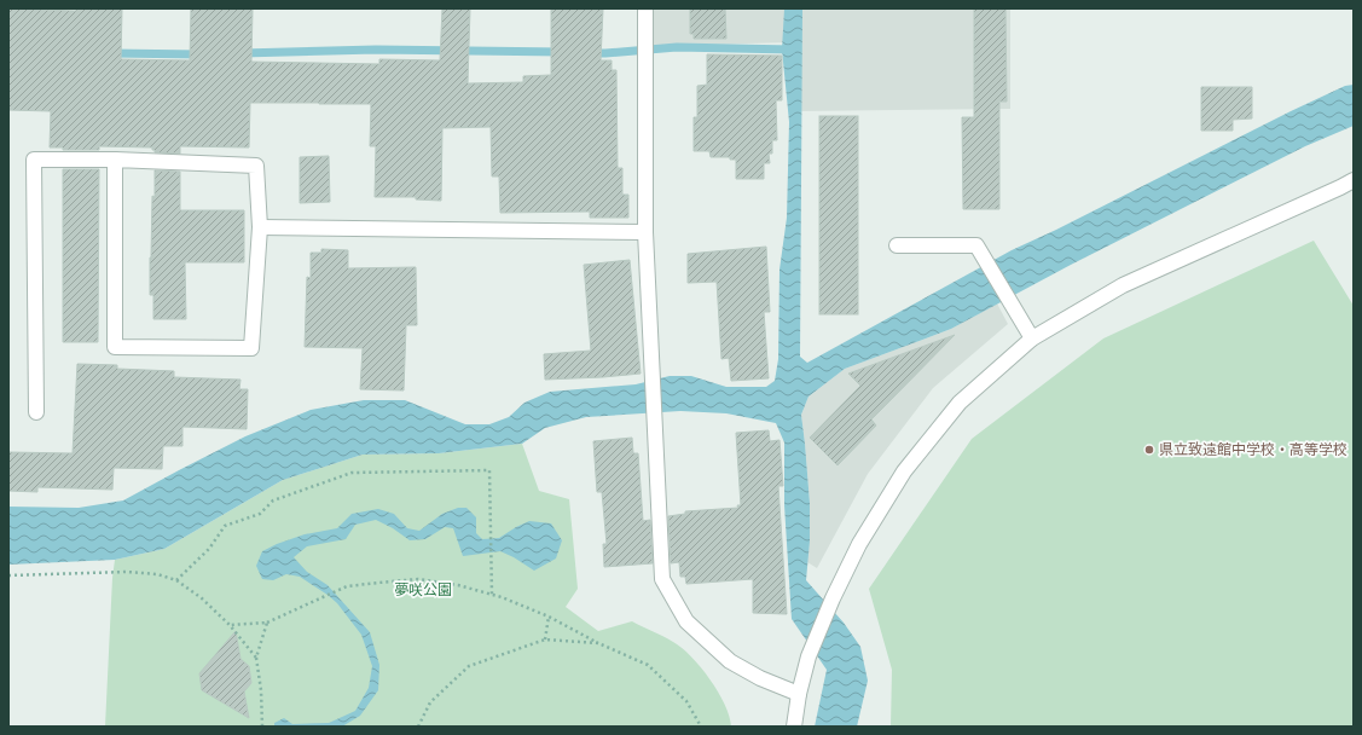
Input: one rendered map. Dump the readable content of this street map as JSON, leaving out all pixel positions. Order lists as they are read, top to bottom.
{
  "parks": ["夢咲公園"],
  "places": ["県立致遠館中学校・高等学校"]
}
